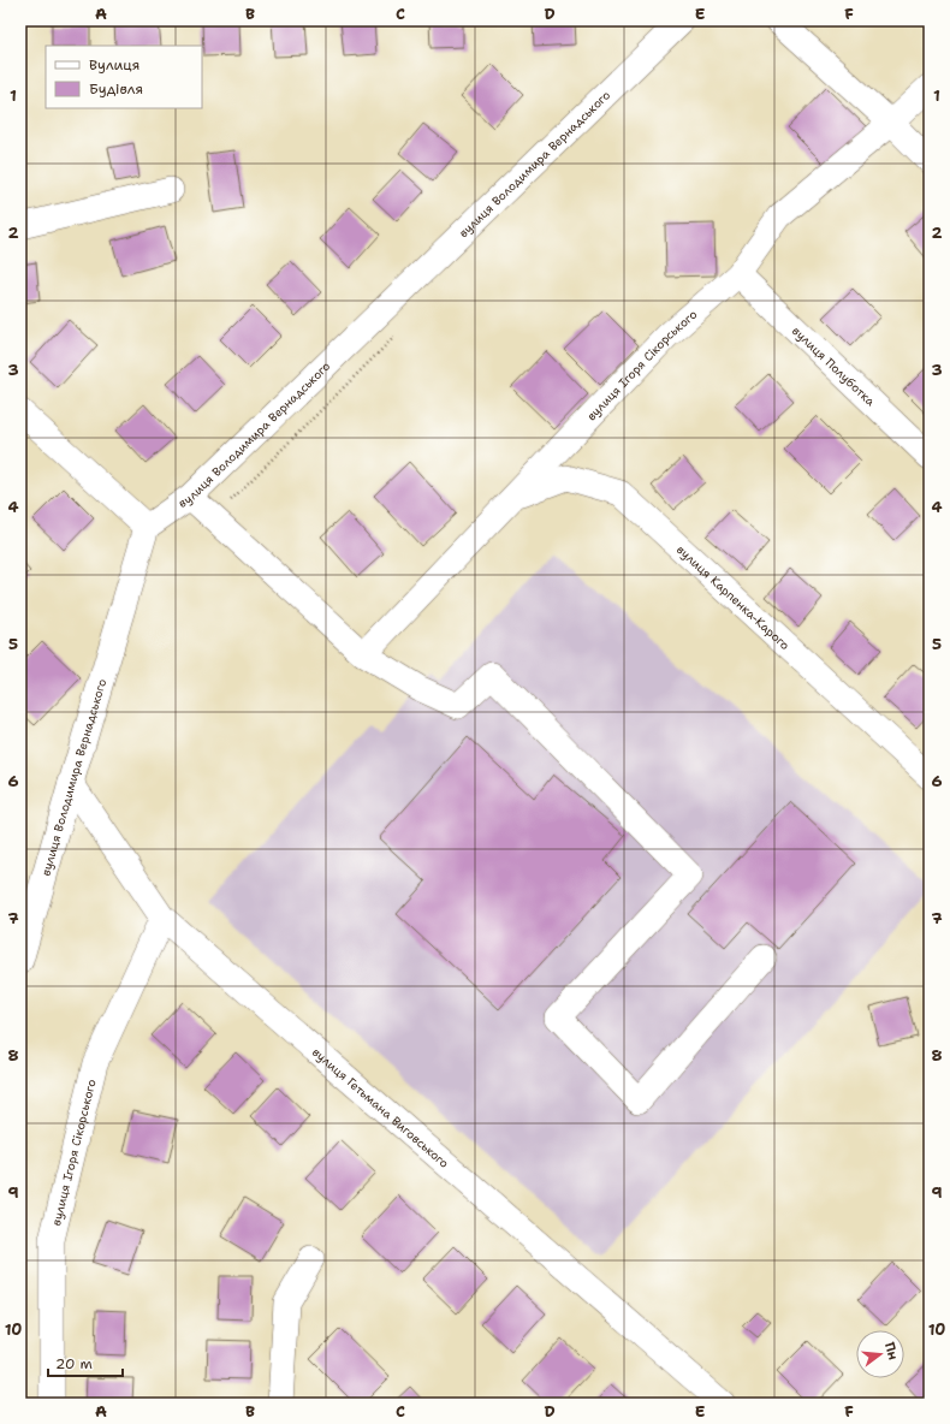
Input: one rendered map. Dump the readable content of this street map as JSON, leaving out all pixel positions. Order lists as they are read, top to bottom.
{
  "streets": {
    "street": [
      "вулиця Володимира Вернадського",
      "вулиця Ігоря Сікорського",
      "вулиця Полуботка",
      "вулиця Карпенка-Карого",
      "вулиця Гетьмана Виговського"
    ]
  },
  "crossings": [
    ["вулиця Володимира Вернадського", "вулиця Гетьмана Виговського"],
    ["вулиця Ігоря Сікорського", "вулиця Полуботка"],
    ["вулиця Ігоря Сікорського", "вулиця Карпенка-Карого"],
    ["вулиця Ігоря Сікорського", "вулиця Гетьмана Виговського"]
  ],
  "legend": ["Вулиця", "Будівля"],
  "scale_bar": "20 m",
  "north": "right",
  "grid": {
    "columns": [
      "A",
      "B",
      "C",
      "D",
      "E",
      "F"
    ],
    "rows": [
      "1",
      "2",
      "3",
      "4",
      "5",
      "6",
      "7",
      "8",
      "9",
      "10"
    ]
  }
}
